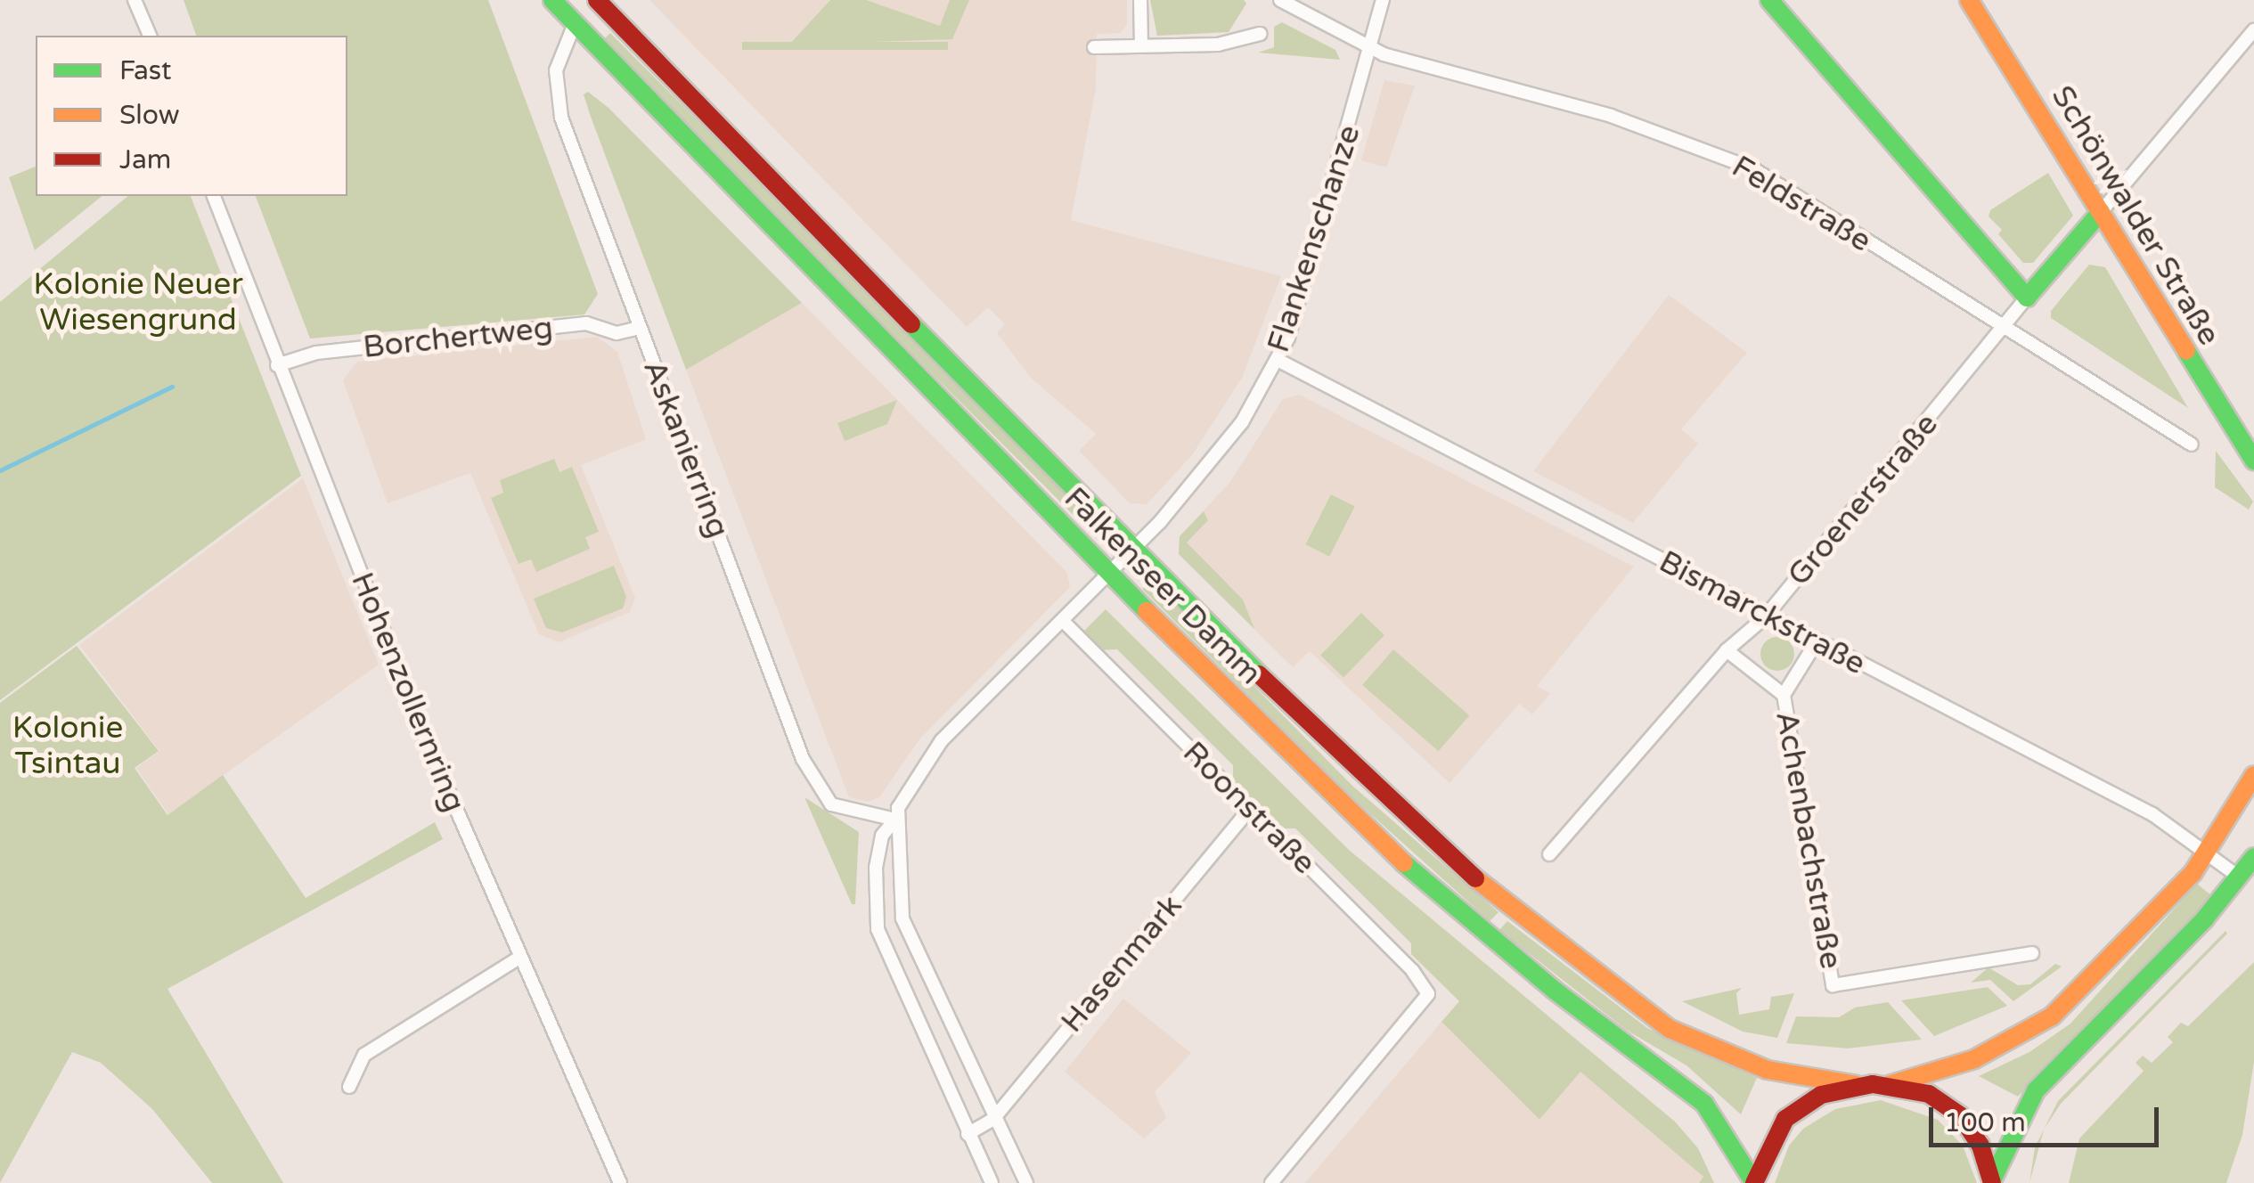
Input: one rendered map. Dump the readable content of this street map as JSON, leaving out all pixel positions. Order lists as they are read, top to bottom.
{
  "streets": {
    "main road": ["Schönwalder Straße", "Falkenseer Damm"],
    "street": [
      "Feldstraße",
      "Flankenschanze",
      "Borchertweg",
      "Askanierring",
      "Groenerstraße",
      "Bismarckstraße",
      "Hohenzollernring",
      "Roonstraße",
      "Achenbachstraße",
      "Hasenmark"
    ]
  },
  "crossings": [
    ["Feldstraße", "Flankenschanze"],
    ["Feldstraße", "Groenerstraße"],
    ["Flankenschanze", "Askanierring"],
    ["Flankenschanze", "Falkenseer Damm"],
    ["Flankenschanze", "Bismarckstraße"],
    ["Flankenschanze", "Roonstraße"],
    ["Flankenschanze", "Hasenmark"],
    ["Borchertweg", "Askanierring"],
    ["Borchertweg", "Hohenzollernring"],
    ["Askanierring", "Falkenseer Damm"],
    ["Groenerstraße", "Bismarckstraße"],
    ["Groenerstraße", "Achenbachstraße"],
    ["Bismarckstraße", "Achenbachstraße"],
    ["Roonstraße", "Hasenmark"]
  ],
  "parks": ["Kolonie Neuer Wiesengrund", "Kolonie Tsintau"],
  "legend": ["Fast", "Slow", "Jam"],
  "scale_bar": "100 m"
}
